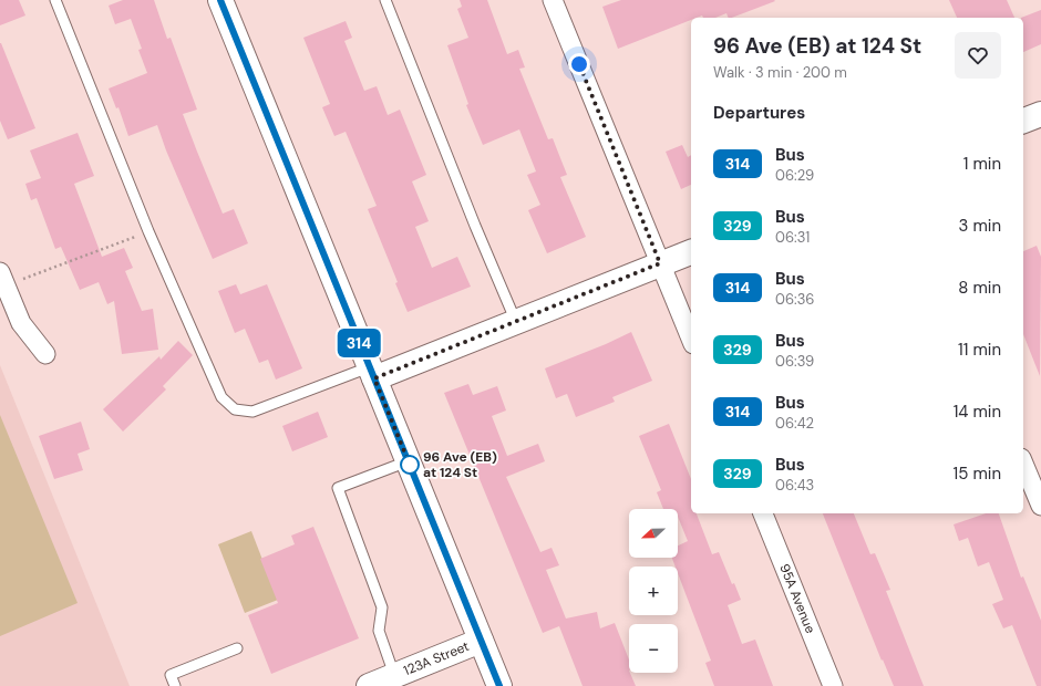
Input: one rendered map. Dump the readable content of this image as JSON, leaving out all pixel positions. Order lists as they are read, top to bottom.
{
  "streets": {
    "main road": ["123A Street"],
    "street": ["95A Avenue"]
  },
  "places": ["96 Ave (EB) at 124 St"],
  "lines": ["bus line 314"],
  "north": "left",
  "page": {
    "on_map": "314",
    "heading": [
      ["96 Ave (EB) at 124 St", "Walk · 3 min · 200 m"],
      "Departures"
    ],
    "list": [
      {
        "mark": "314",
        "name": "Bus",
        "note": "06:29",
        "value": "1 min"
      },
      {
        "mark": "329",
        "name": "Bus",
        "note": "06:31",
        "value": "3 min"
      },
      {
        "mark": "314",
        "name": "Bus",
        "note": "06:36",
        "value": "8 min"
      },
      {
        "mark": "329",
        "name": "Bus",
        "note": "06:39",
        "value": "11 min"
      },
      {
        "mark": "314",
        "name": "Bus",
        "note": "06:42",
        "value": "14 min"
      },
      {
        "mark": "329",
        "name": "Bus",
        "note": "06:43",
        "value": "15 min"
      }
    ],
    "map_buttons": ["+", "−"]
  }
}
